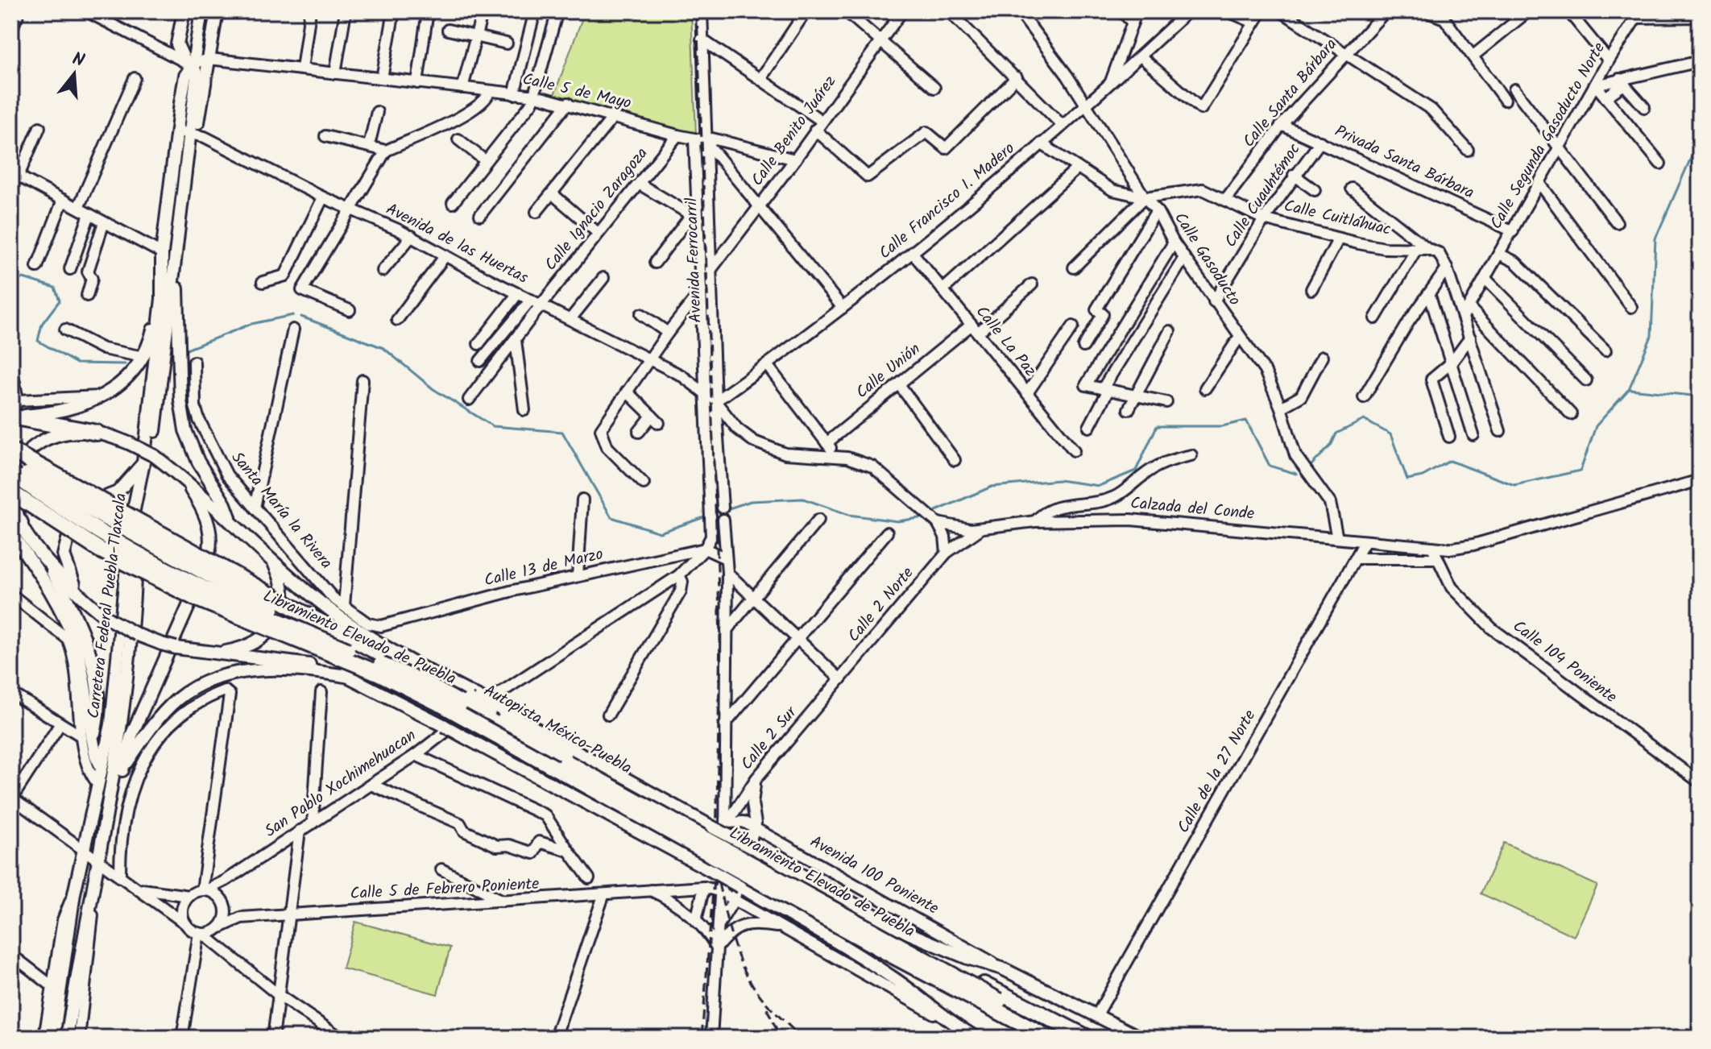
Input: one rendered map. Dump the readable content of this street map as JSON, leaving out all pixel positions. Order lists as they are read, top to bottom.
{
  "streets": {
    "highway": ["Libramiento Elevado de Puebla", "Autopista México-Puebla"],
    "main road": ["Carretera Federal Puebla-Tlaxcala"],
    "street": [
      "Calle 5 de Mayo",
      "Calle Santa Bárbara",
      "Calle Benito Juárez",
      "Calle Segunda Gasoducto Norte",
      "Privada Santa Bárbara",
      "Calle Cuauhtémoc",
      "Calle Francisco I. Madero",
      "Calle Ignacio Zaragoza",
      "Calle Cuitláhuac",
      "Avenida de las Huertas",
      "Calle Gasoducto",
      "Avenida Ferrocarril",
      "Calle La Paz",
      "Calle Unión",
      "Calzada del Conde",
      "Santa María la Rivera",
      "Calle 13 de Marzo",
      "Calle 2 Norte",
      "Calle 104 Poniente",
      "Calle 2 Sur",
      "Calle de la 27 Norte",
      "San Pablo Xochimehuacan",
      "Avenida 100 Poniente",
      "Calle 5 de Febrero Poniente"
    ]
  },
  "crossings": [
    ["Calle 5 de Mayo", "Calle Benito Juárez"],
    ["Calle 5 de Mayo", "Calle Ignacio Zaragoza"],
    ["Calle 5 de Mayo", "Avenida Ferrocarril"],
    ["Calle 5 de Mayo", "Carretera Federal Puebla-Tlaxcala"],
    ["Calle Santa Bárbara", "Privada Santa Bárbara"],
    ["Calle Santa Bárbara", "Calle Cuitláhuac"],
    ["Calle Benito Juárez", "Avenida Ferrocarril"],
    ["Calle Segunda Gasoducto Norte", "Privada Santa Bárbara"],
    ["Privada Santa Bárbara", "Calle Cuauhtémoc"],
    ["Calle Cuauhtémoc", "Calle Cuitláhuac"],
    ["Calle Cuauhtémoc", "Calle Gasoducto"],
    ["Calle Francisco I. Madero", "Avenida de las Huertas"],
    ["Calle Francisco I. Madero", "Calle Gasoducto"],
    ["Calle Francisco I. Madero", "Avenida Ferrocarril"],
    ["Calle Francisco I. Madero", "Calle La Paz"],
    ["Calle Ignacio Zaragoza", "Avenida de las Huertas"],
    ["Calle Cuitláhuac", "Calle Gasoducto"],
    ["Avenida de las Huertas", "Avenida Ferrocarril"],
    ["Avenida de las Huertas", "Carretera Federal Puebla-Tlaxcala"],
    ["Calle Gasoducto", "Calzada del Conde"],
    ["Calle La Paz", "Calle Unión"],
    ["Calzada del Conde", "Calle 2 Norte"],
    ["Calzada del Conde", "Calle 104 Poniente"],
    ["Calzada del Conde", "Calle de la 27 Norte"],
    ["Santa María la Rivera", "Calle 13 de Marzo"],
    ["Calle 13 de Marzo", "San Pablo Xochimehuacan"],
    ["Calle 2 Norte", "Calle 2 Sur"],
    ["Autopista México-Puebla", "San Pablo Xochimehuacan"],
    ["Calle 2 Sur", "Avenida 100 Poniente"],
    ["San Pablo Xochimehuacan", "Calle 5 de Febrero Poniente"]
  ],
  "north": "top"
}
